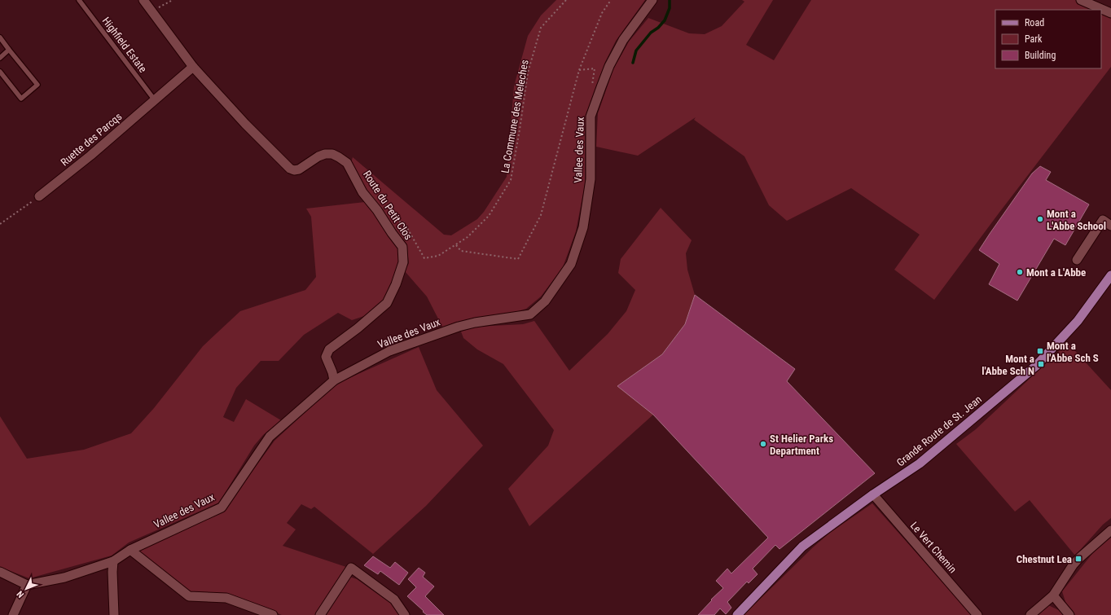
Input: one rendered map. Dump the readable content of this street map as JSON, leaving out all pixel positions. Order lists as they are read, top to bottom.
{
  "streets": {
    "main road": ["Grande Route de St. Jean"],
    "street": [
      "Ruette des Parcqs",
      "Vallee des Vaux",
      "Route du Petit Clos",
      "Le Vert Chemin"
    ],
    "lane": ["Highfield Estate"],
    "path": ["La Commune des Meleches"]
  },
  "crossings": [
    ["Highfield Estate", "Ruette des Parcqs"],
    ["La Commune des Meleches", "Route du Petit Clos"],
    ["Ruette des Parcqs", "Route du Petit Clos"],
    ["Vallee des Vaux", "Route du Petit Clos"],
    ["Grande Route de St. Jean", "Le Vert Chemin"]
  ],
  "places": {
    "other": ["Mont a L'Abbe School", "Mont a L'Abbe", "St Helier Parks Department"],
    "transit": ["Mont a l'Abbe Sch S", "Mont a l'Abbe Sch N", "Chestnut Lea"]
  },
  "legend": ["Road", "Park", "Building"],
  "north": "bottom left"
}
